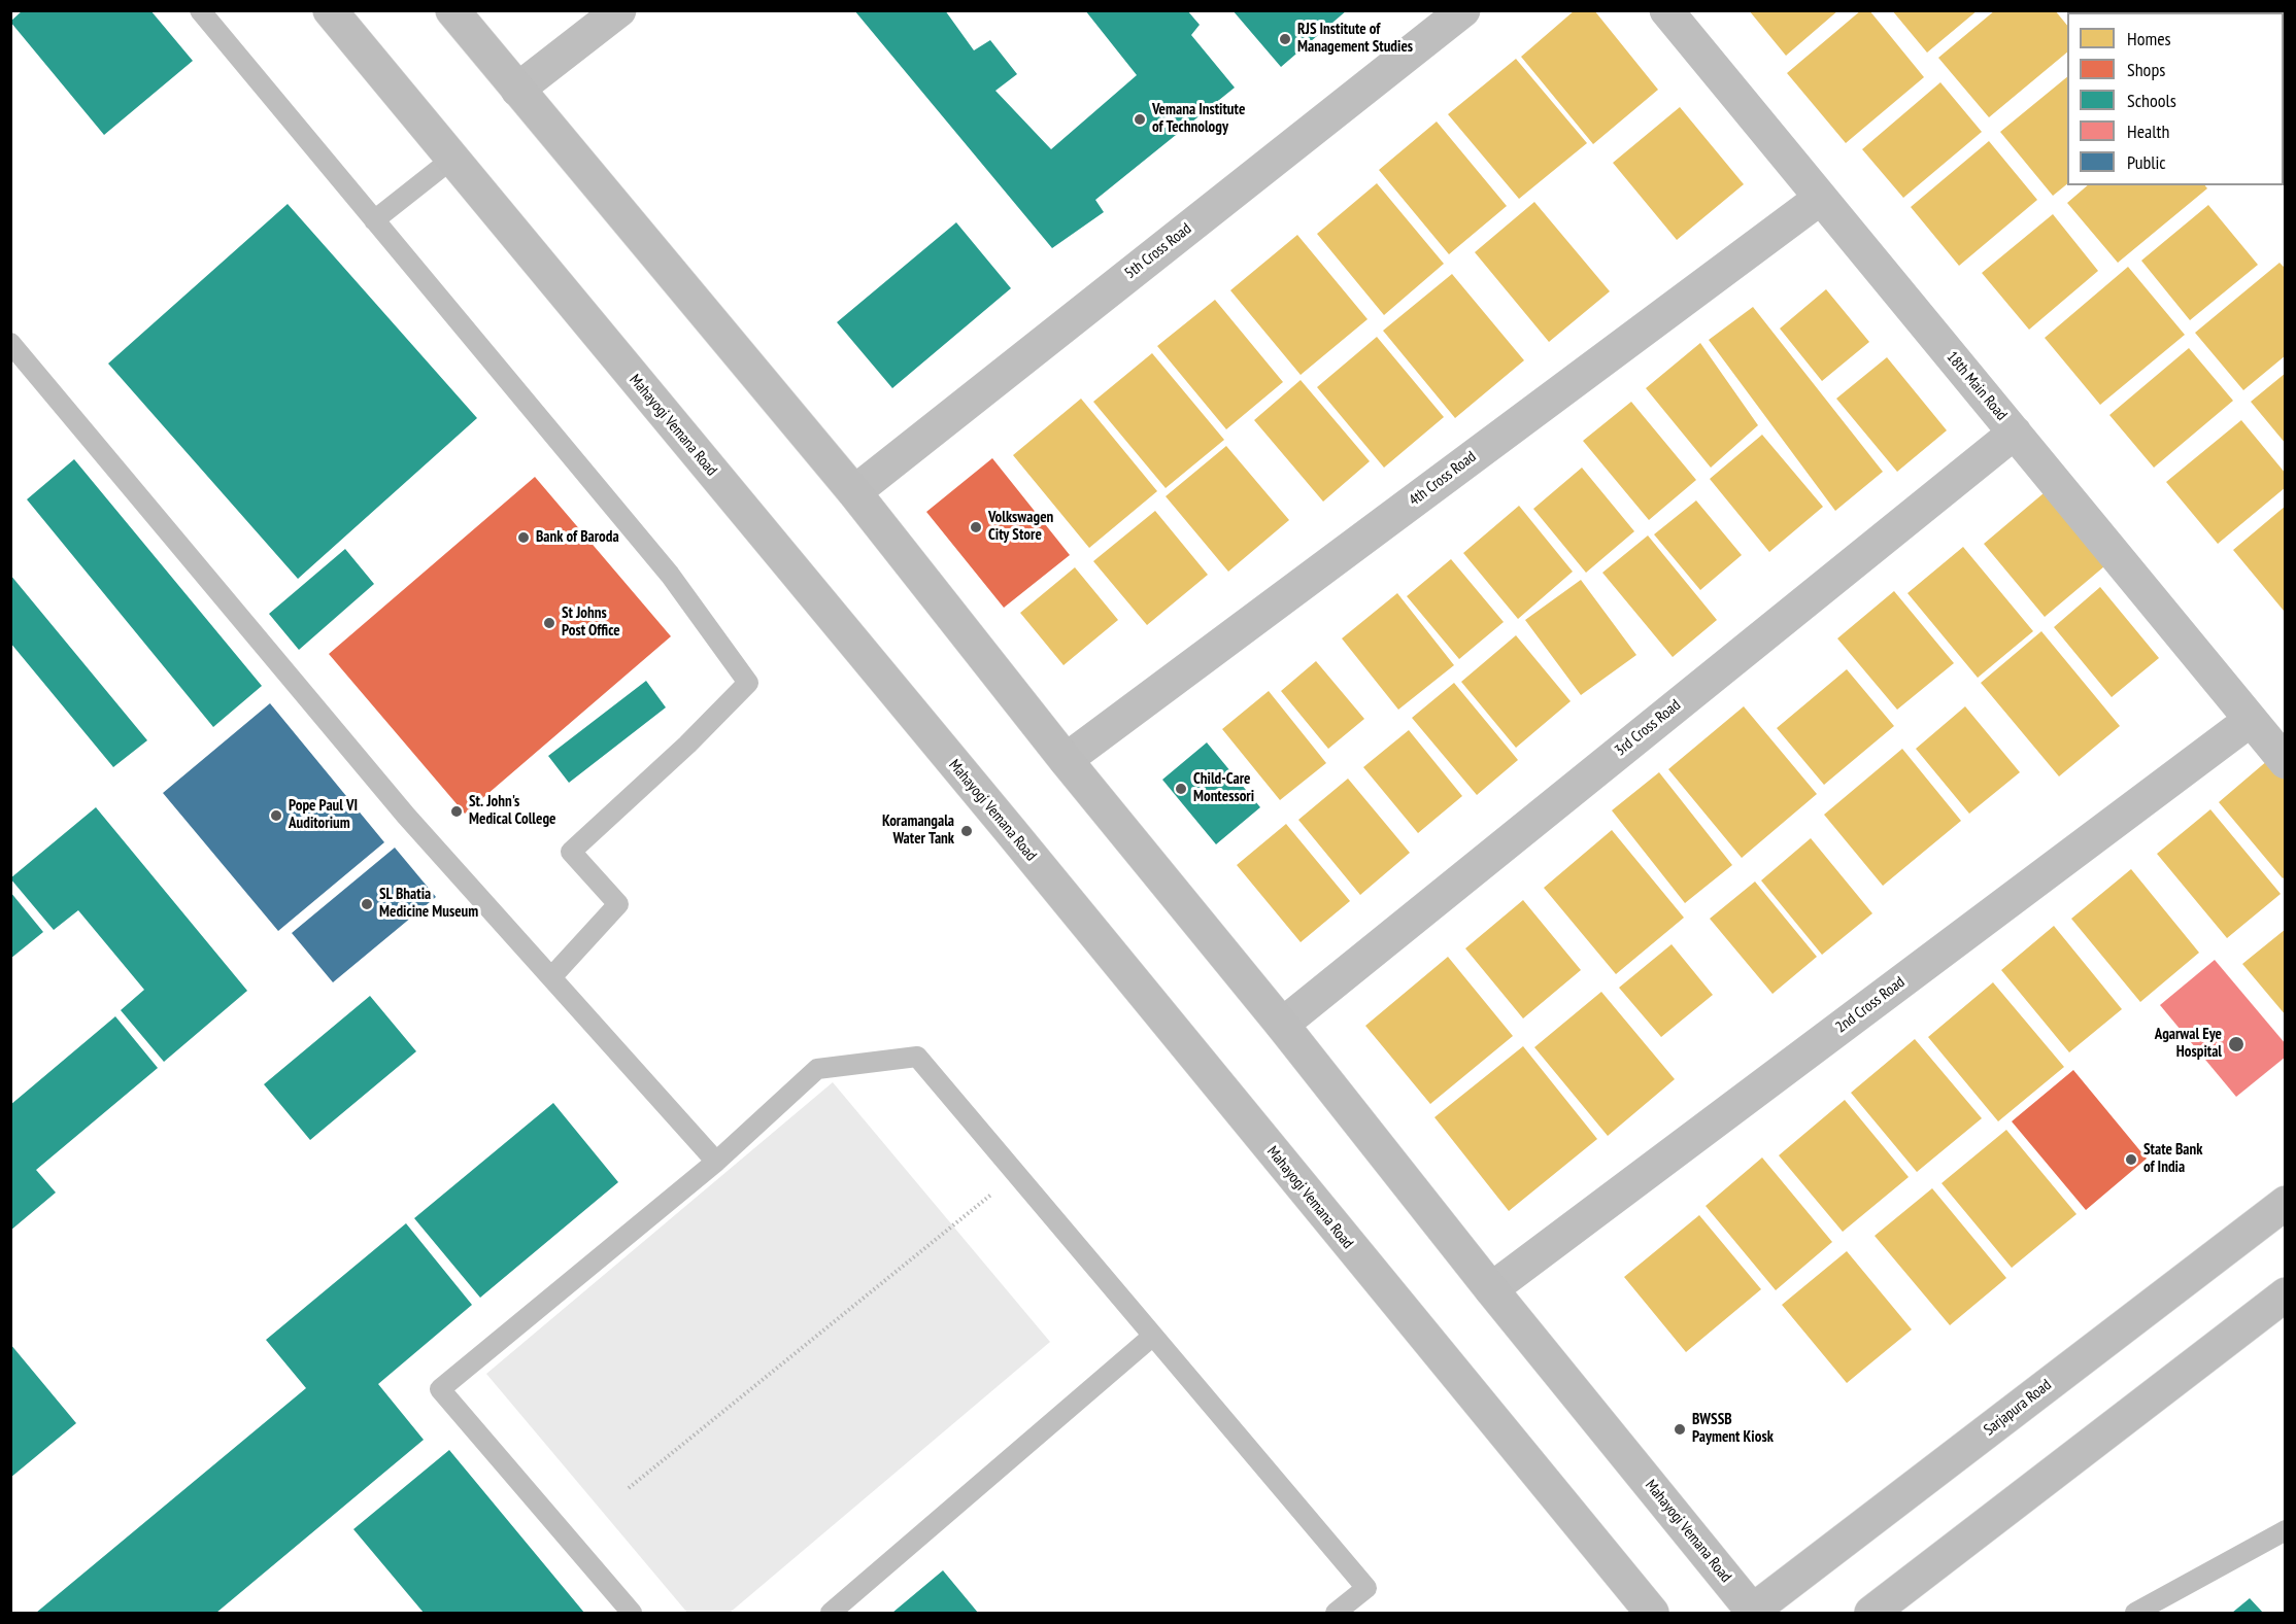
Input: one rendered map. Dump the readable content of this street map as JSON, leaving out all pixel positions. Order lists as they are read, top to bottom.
{
  "streets": {
    "main road": ["Mahayogi Vemana Road", "Sarjapura Road"],
    "street": [
      "5th Cross Road",
      "18th Main Road",
      "4th Cross Road",
      "3rd Cross Road",
      "2nd Cross Road"
    ]
  },
  "crossings": [
    ["5th Cross Road", "Mahayogi Vemana Road"],
    ["18th Main Road", "4th Cross Road"],
    ["18th Main Road", "3rd Cross Road"],
    ["18th Main Road", "2nd Cross Road"],
    ["Mahayogi Vemana Road", "4th Cross Road"],
    ["Mahayogi Vemana Road", "3rd Cross Road"],
    ["Mahayogi Vemana Road", "2nd Cross Road"],
    ["Mahayogi Vemana Road", "Sarjapura Road"]
  ],
  "places": [
    "RJS Institute of Management Studies",
    "Vemana Institute of Technology",
    "Volkswagen City Store",
    "Bank of Baroda",
    "St Johns Post Office",
    "Child-Care Montessori",
    "St. John's Medical College",
    "Pope Paul VI Auditorium",
    "Koramangala Water Tank",
    "SL Bhatia Medicine Museum",
    "Agarwal Eye Hospital",
    "State Bank of India",
    "BWSSB Payment Kiosk"
  ],
  "legend": [
    "Homes",
    "Shops",
    "Schools",
    "Health",
    "Public"
  ]
}
